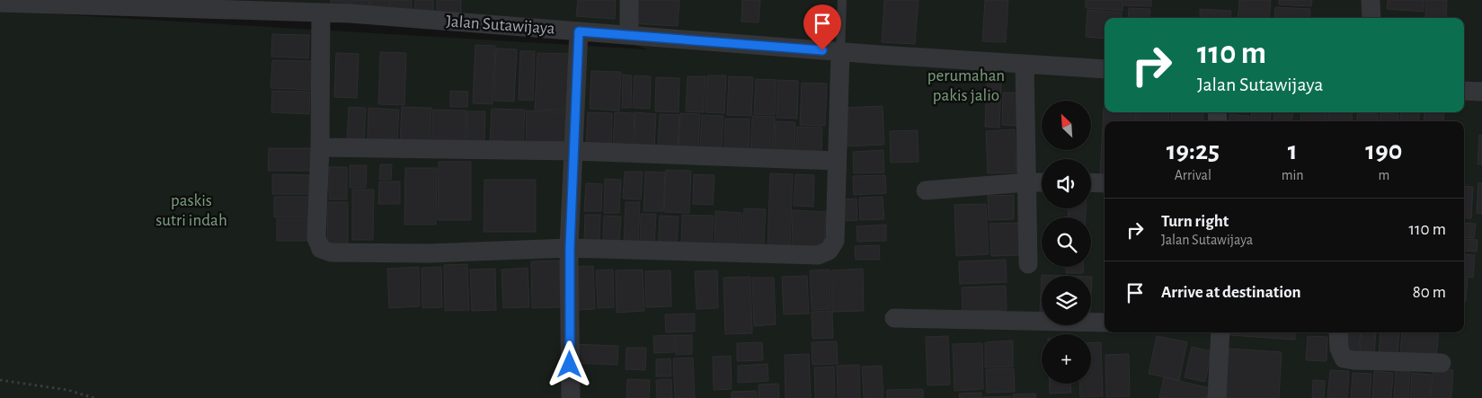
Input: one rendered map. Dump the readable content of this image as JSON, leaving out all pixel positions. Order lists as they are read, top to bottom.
{
  "streets": {
    "street": ["Jalan Sutawijaya"]
  },
  "parks": ["perumahan pakis jalio", "paskis sutri indah"],
  "north": "top left",
  "page": {
    "turn": ["110 m", "Jalan Sutawijaya"],
    "map_buttons": "+",
    "eta": [
      "19:25",
      "Arrival",
      "1",
      "min",
      "190",
      "m"
    ],
    "list": [
      {
        "name": "Turn right",
        "note": "Jalan Sutawijaya",
        "value": "110 m"
      },
      {
        "name": "Arrive at destination",
        "value": "80 m"
      }
    ]
  }
}
